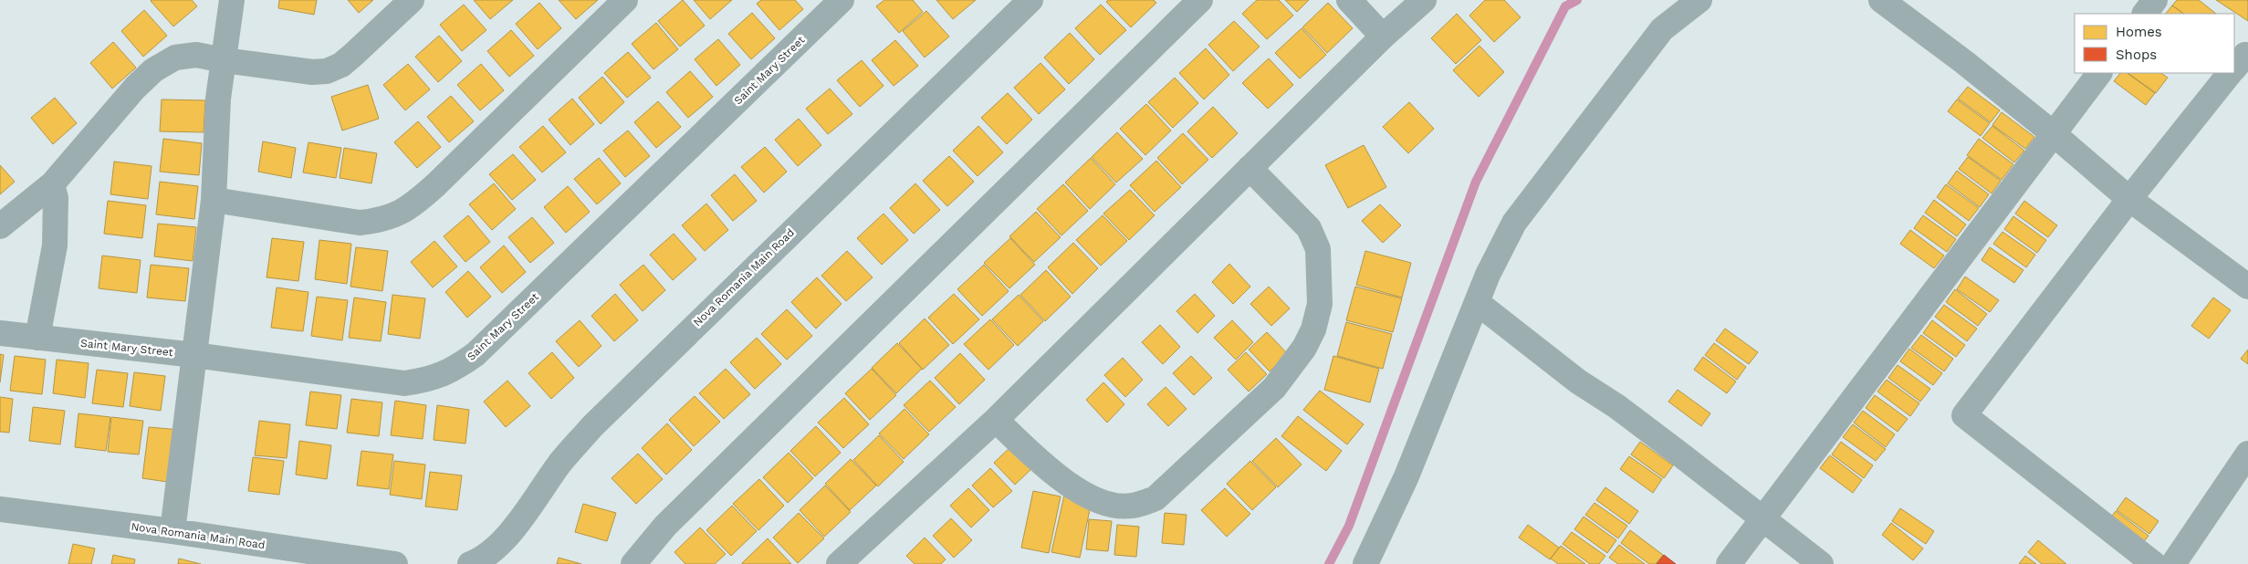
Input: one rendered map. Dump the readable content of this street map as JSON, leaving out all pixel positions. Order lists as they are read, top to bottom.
{
  "streets": {
    "street": ["Saint Mary Street", "Nova Romania Main Road"]
  },
  "legend": ["Homes", "Shops"]
}
